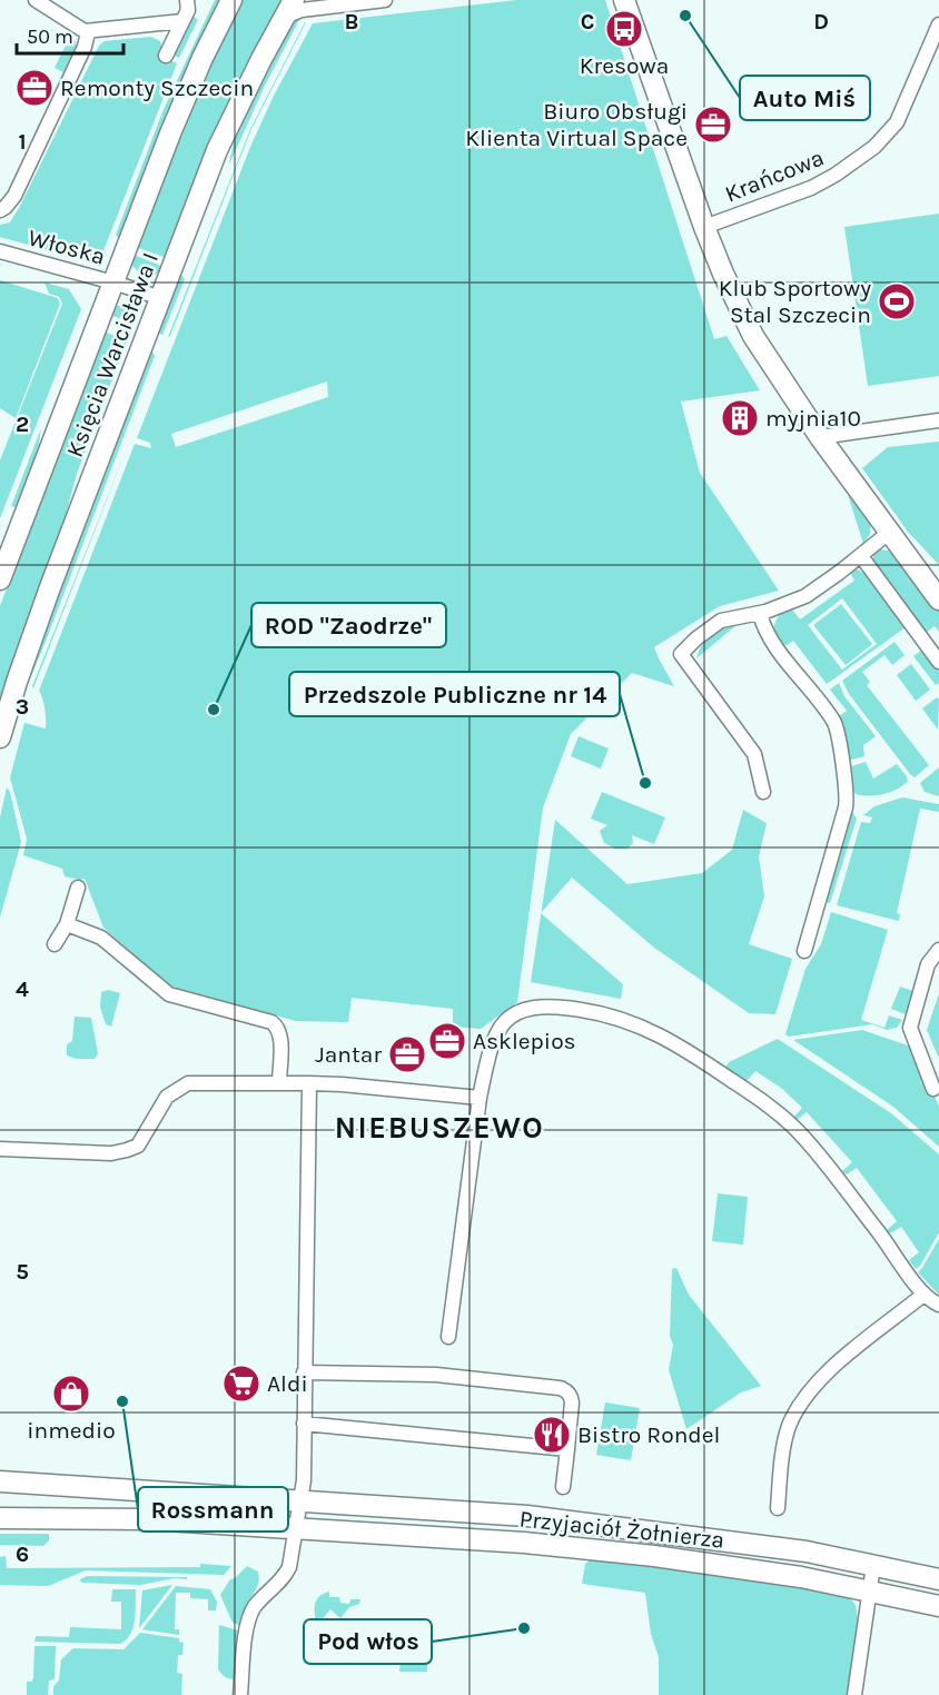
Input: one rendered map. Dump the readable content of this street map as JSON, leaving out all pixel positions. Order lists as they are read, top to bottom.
{
  "streets": {
    "street": [
      "Krańcowa",
      "Włoska",
      "Księcia Warcisława I",
      "Przyjaciół Żołnierza"
    ]
  },
  "crossings": [
    ["Włoska", "Księcia Warcisława I"]
  ],
  "districts": ["NIEBUSZEWO"],
  "places": {
    "other": [
      "Auto Miś",
      "ROD \"Zaodrze\"",
      "Przedszole Publiczne nr 14",
      "Rossmann",
      "Pod włos"
    ],
    "bus stop": ["Kresowa"],
    "office": [
      "Remonty Szczecin",
      "Biuro Obsługi Klienta Virtual Space",
      "Asklepios",
      "Jantar"
    ],
    "sports": ["Klub Sportowy Stal Szczecin"],
    "building": ["myjnia10"],
    "supermarket": ["Aldi"],
    "shop": ["inmedio"],
    "restaurant": ["Bistro Rondel"]
  },
  "scale_bar": "50 m",
  "grid": {
    "columns": ["B", "C", "D"],
    "rows": [
      "1",
      "2",
      "3",
      "4",
      "5",
      "6"
    ]
  }
}
